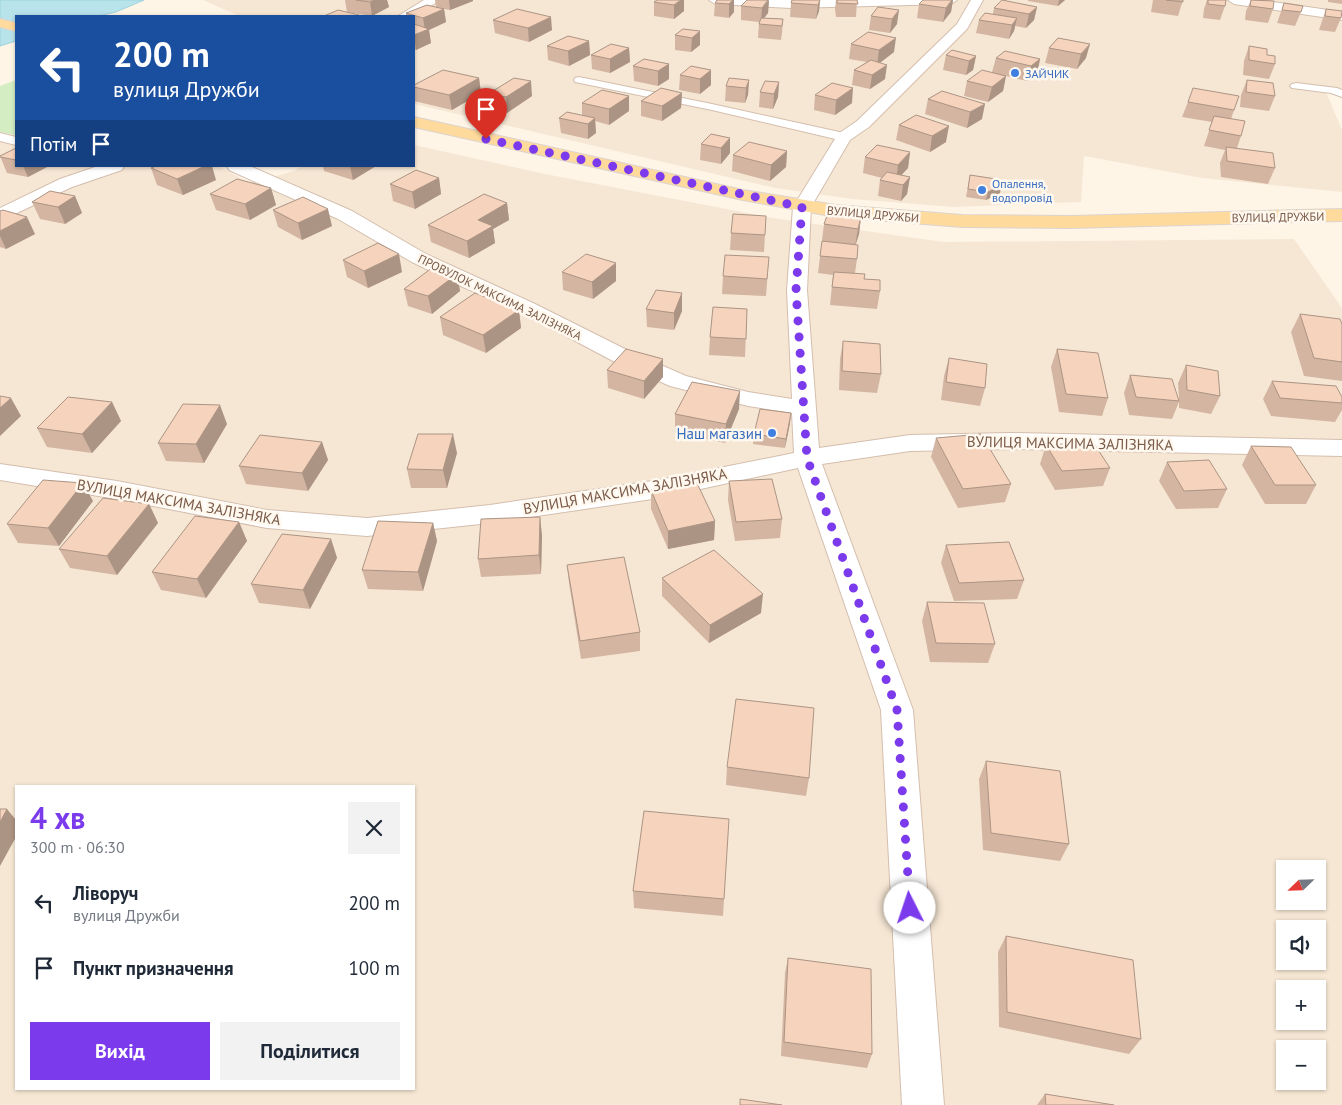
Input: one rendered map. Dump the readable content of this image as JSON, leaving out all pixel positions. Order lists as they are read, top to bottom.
{
  "streets": {
    "main road": ["ВУЛИЦЯ ДРУЖБИ"],
    "street": ["ПРОВУЛОК МАКСИМА ЗАЛІЗНЯКА", "ВУЛИЦЯ МАКСИМА ЗАЛІЗНЯКА"]
  },
  "places": ["ЗАЙЧИК", "Опалення, водопровід", "Наш магазин"],
  "north": "bottom left",
  "page": {
    "turn": ["200 m", "вулиця Дружби"],
    "then": "Потім",
    "heading": ["4 хв", "300 m · 06:30"],
    "map_buttons": ["+", "−"],
    "list": [
      {
        "name": "Ліворуч",
        "note": "вулиця Дружби",
        "value": "200 m"
      },
      {
        "name": "Пункт призначення",
        "value": "100 m"
      }
    ],
    "buttons": ["Вихід", "Поділитися"]
  }
}
